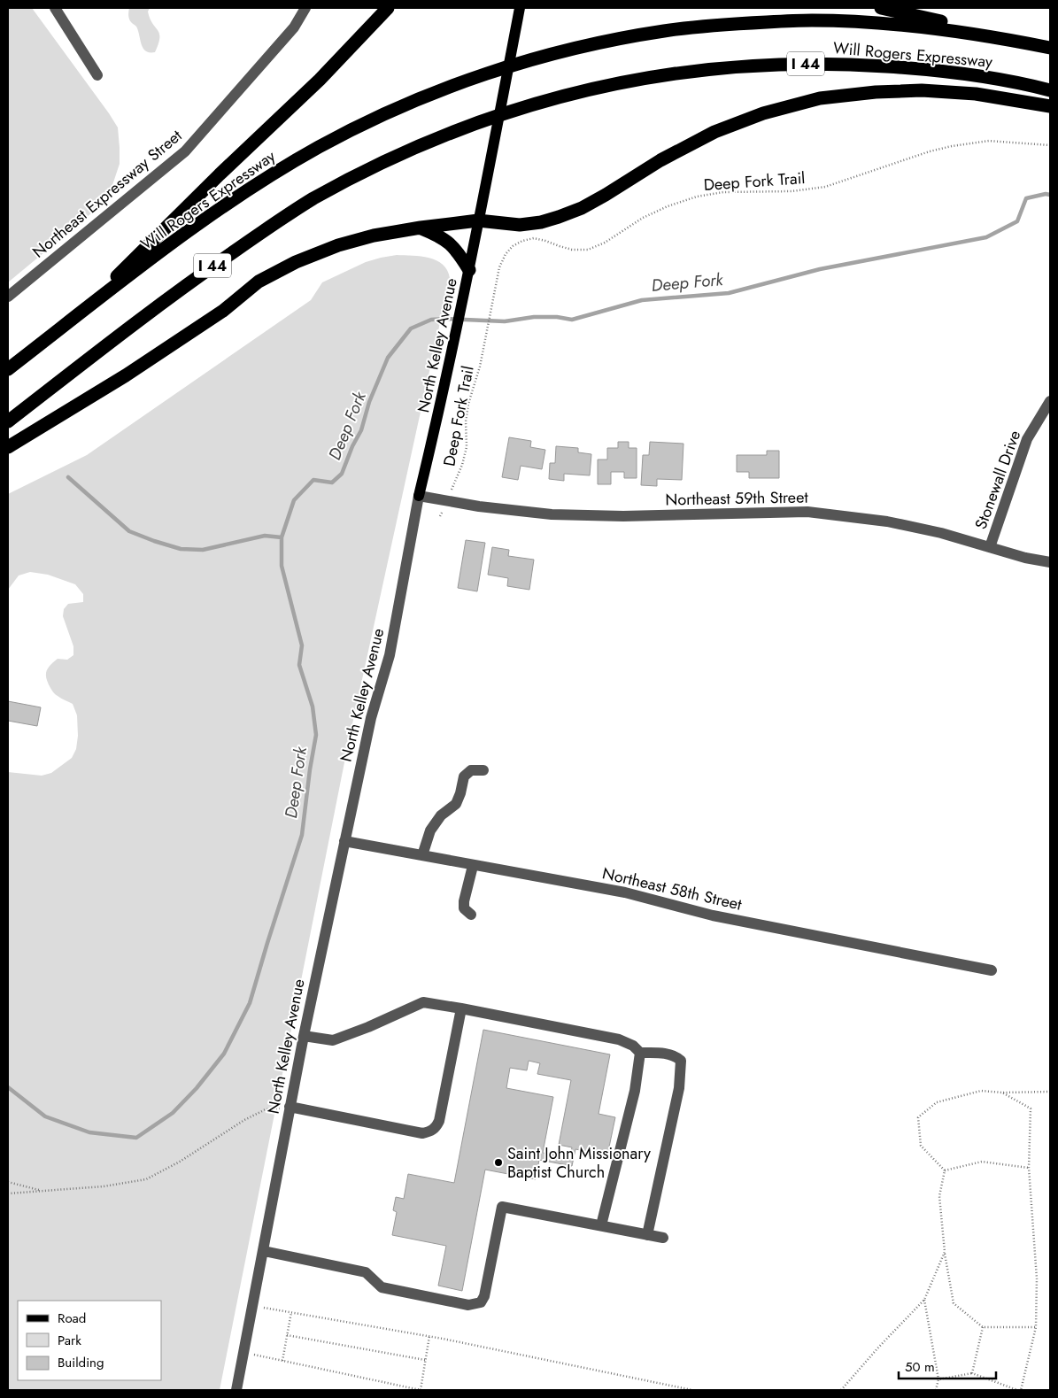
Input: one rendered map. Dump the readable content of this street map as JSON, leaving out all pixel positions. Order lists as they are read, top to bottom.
{
  "streets": {
    "highway": ["Will Rogers Expressway", "I 44"],
    "main road": ["North Kelley Avenue"],
    "street": [
      "Northeast Expressway Street",
      "Stonewall Drive",
      "Northeast 59th Street",
      "Northeast 58th Street"
    ],
    "path": ["Deep Fork Trail"]
  },
  "crossings": [
    ["Deep Fork Trail", "Northeast 59th Street"],
    ["North Kelley Avenue", "Northeast 59th Street"],
    ["North Kelley Avenue", "Northeast 58th Street"],
    ["Stonewall Drive", "Northeast 59th Street"]
  ],
  "water": ["Deep Fork"],
  "places": ["Saint John Missionary Baptist Church"],
  "legend": ["Road", "Park", "Building"],
  "scale_bar": "50 m"
}
